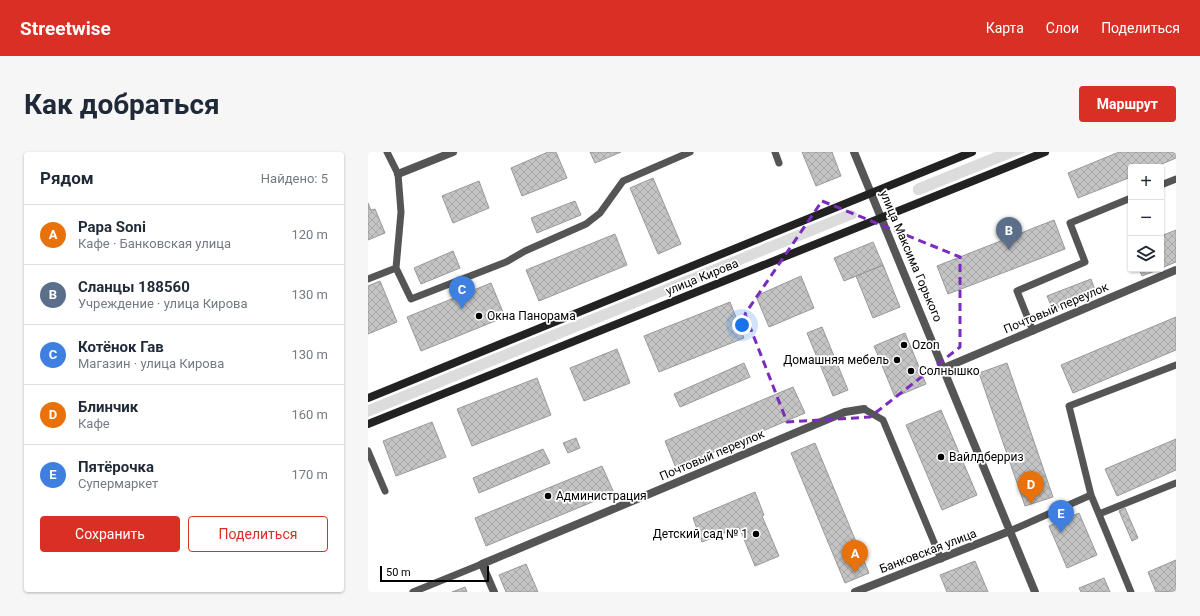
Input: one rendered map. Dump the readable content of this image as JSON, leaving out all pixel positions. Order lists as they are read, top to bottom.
{
  "streets": {
    "main road": ["улица Кирова"],
    "street": ["улица Максима Горького", "Почтовый переулок", "Банковская улица"]
  },
  "crossings": [
    ["улица Максима Горького", "улица Кирова"],
    ["улица Максима Горького", "Почтовый переулок"],
    ["улица Максима Горького", "Банковская улица"]
  ],
  "places": [
    "Окна Панорама",
    "Ozon",
    "Домашняя мебель",
    "Солнышко",
    "Вайлдберриз",
    "Администрация",
    "Детский сад № 1"
  ],
  "scale_bar": "50 m",
  "page": {
    "header": "Streetwise",
    "nav": ["Карта", "Слои", "Поделиться"],
    "buttons": [
      "Маршрут",
      ["Сохранить", "Поделиться"]
    ],
    "title": "Как добраться",
    "heading": ["Рядом", "Найдено: 5"],
    "map_buttons": ["+", "−"],
    "list": [
      {
        "mark": "A",
        "name": "Papa Soni",
        "note": "Кафе · Банковская улица",
        "value": "120 m"
      },
      {
        "mark": "B",
        "name": "Сланцы 188560",
        "note": "Учреждение · улица Кирова",
        "value": "130 m"
      },
      {
        "mark": "C",
        "name": "Котёнок Гав",
        "note": "Магазин · улица Кирова",
        "value": "130 m"
      },
      {
        "mark": "D",
        "name": "Блинчик",
        "note": "Кафе",
        "value": "160 m"
      },
      {
        "mark": "E",
        "name": "Пятёрочка",
        "note": "Супермаркет",
        "value": "170 m"
      }
    ],
    "pins": [
      "B",
      "C",
      "D",
      "E",
      "A"
    ],
    "scale": "50 m"
  }
}
